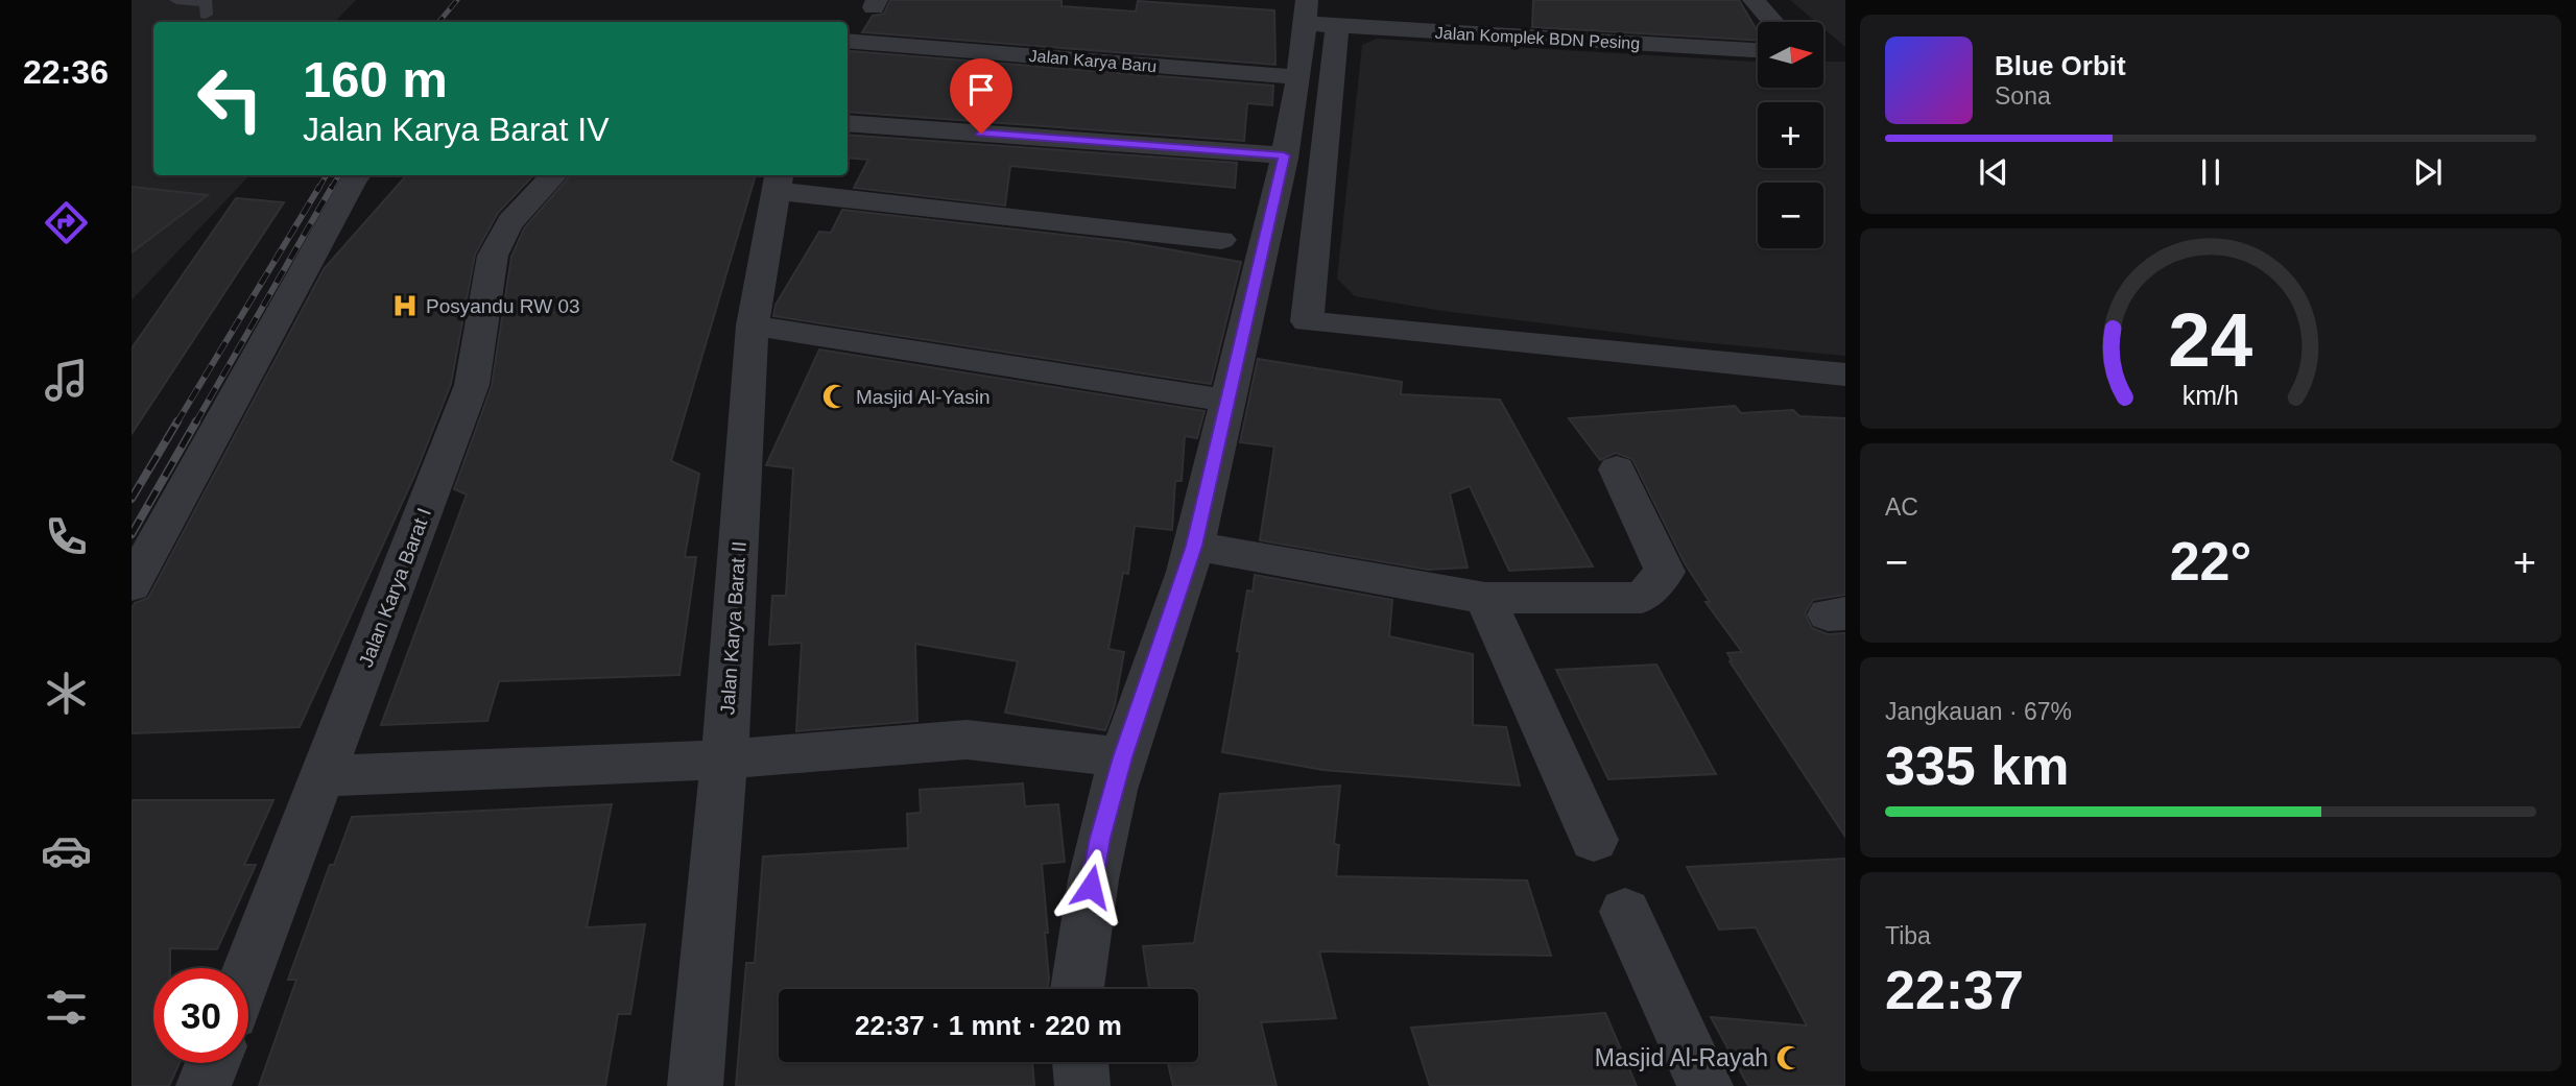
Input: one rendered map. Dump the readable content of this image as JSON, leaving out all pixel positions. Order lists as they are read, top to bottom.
{
  "streets": {
    "street": [
      "Jalan Komplek BDN Pesing",
      "Jalan Karya Baru",
      "Jalan Karya Barat I",
      "Jalan Karya Barat II"
    ]
  },
  "places": {
    "hospital": ["Posyandu RW 03"],
    "mosque": ["Masjid Al-Yasin", "Masjid Al-Rayah"]
  },
  "north": "right",
  "page": {
    "tabs": "22:36",
    "map_buttons": ["+", "−"],
    "turn": ["160 m", "Jalan Karya Barat IV"],
    "song": ["Blue Orbit", "Sona"],
    "tile": [
      "AC",
      ["Jangkauan · 67%", "335 km"],
      ["Tiba", "22:37"]
    ],
    "heat": ["−", "22°", "+"],
    "limit": "30",
    "trip": "22:37 · 1 mnt · 220 m",
    "gauge": ["24", "km/h"]
  }
}
